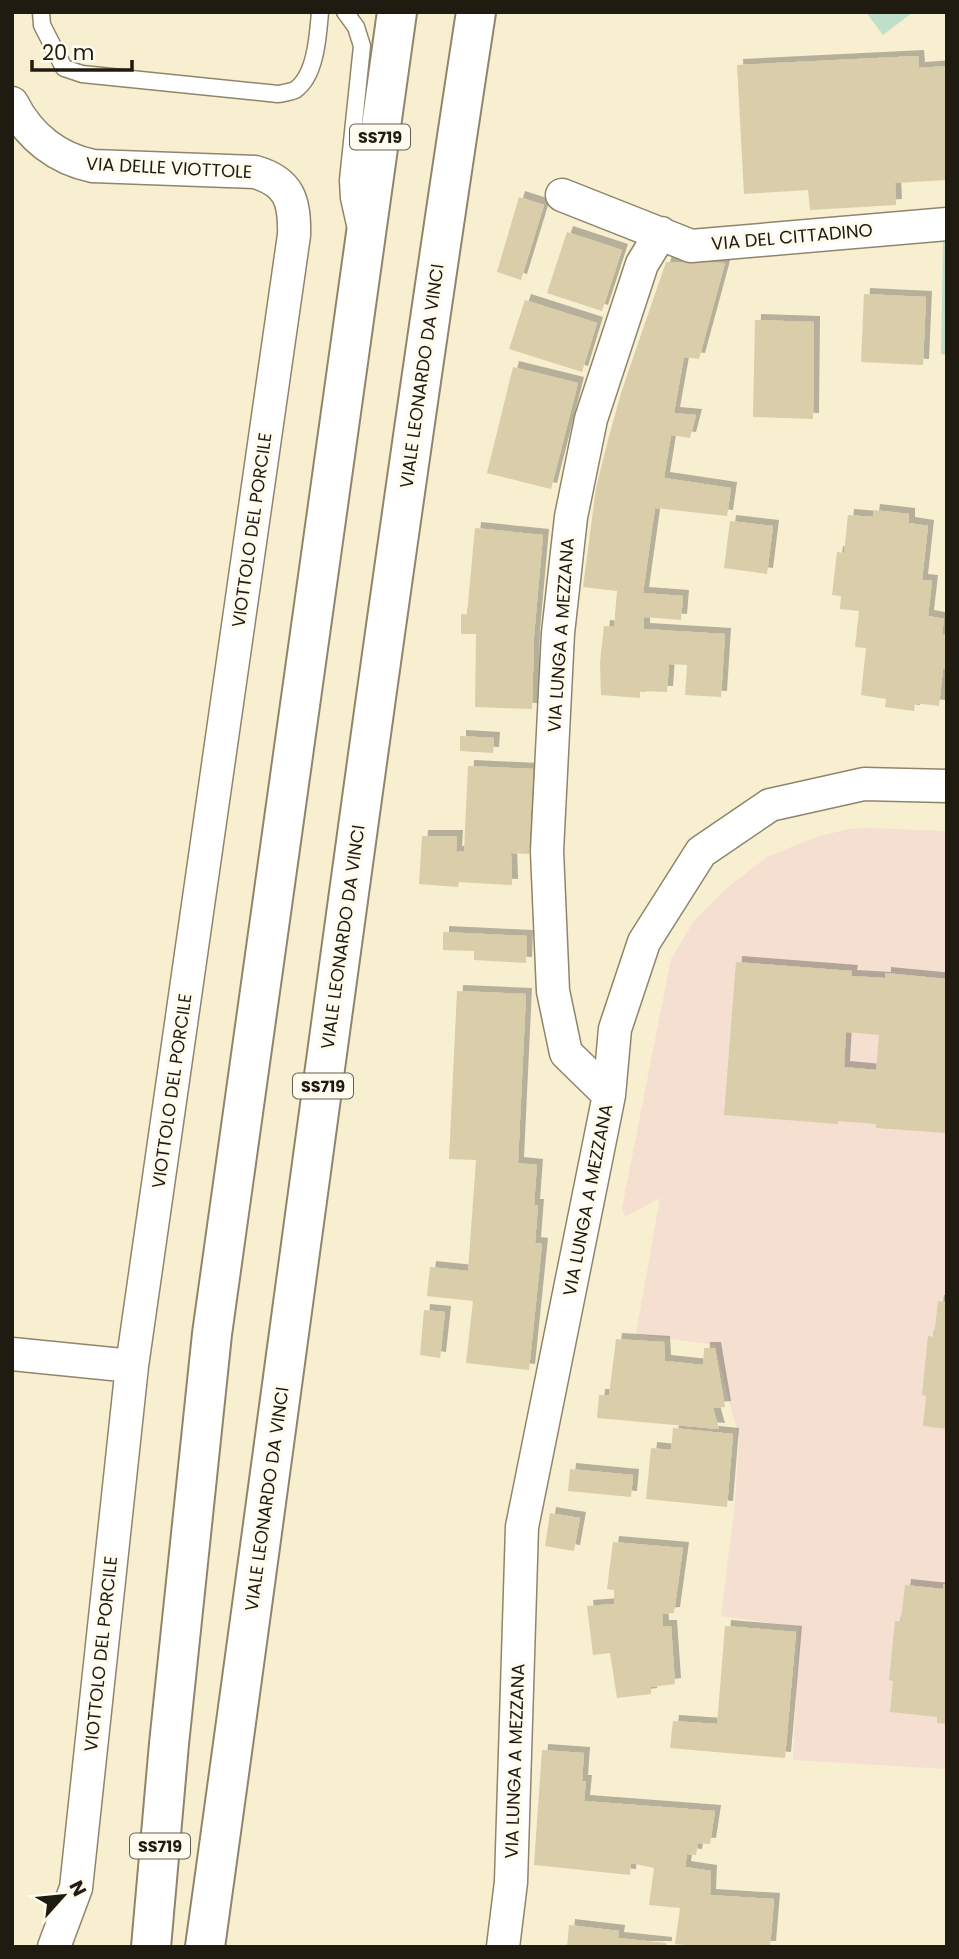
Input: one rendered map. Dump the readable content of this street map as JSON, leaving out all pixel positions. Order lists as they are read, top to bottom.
{
  "streets": {
    "highway": ["SS719", "VIALE LEONARDO DA VINCI"],
    "street": [
      "VIA DELLE VIOTTOLE",
      "VIA DEL CITTADINO",
      "VIOTTOLO DEL PORCILE",
      "VIA LUNGA A MEZZANA"
    ]
  },
  "crossings": [
    ["VIA DELLE VIOTTOLE", "VIOTTOLO DEL PORCILE"],
    ["VIA DEL CITTADINO", "VIA LUNGA A MEZZANA"]
  ],
  "scale_bar": "20 m",
  "north": "top right"
}
